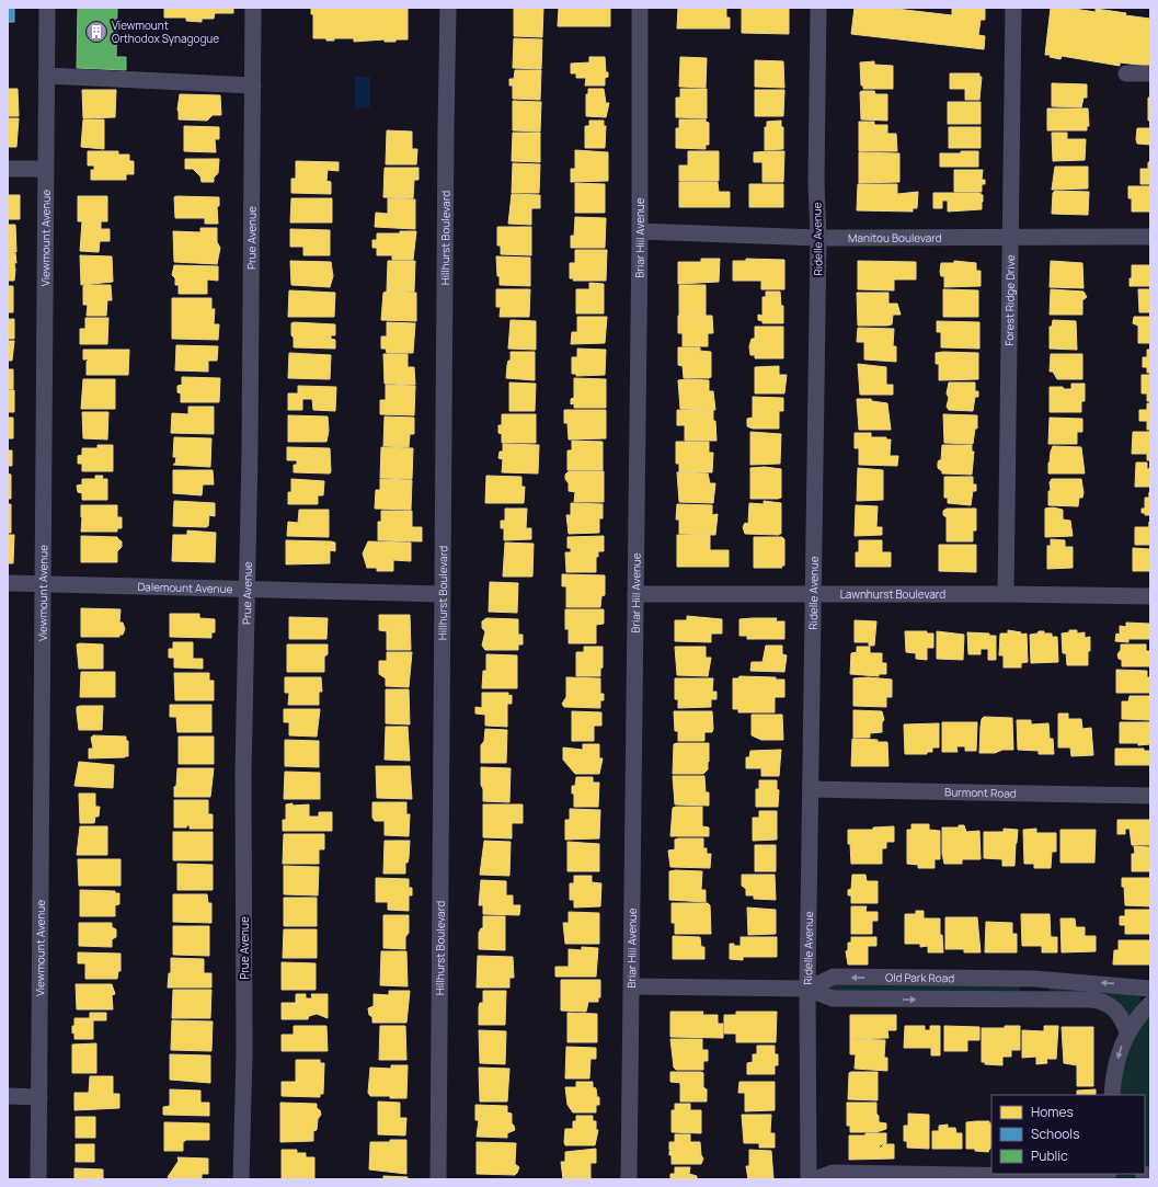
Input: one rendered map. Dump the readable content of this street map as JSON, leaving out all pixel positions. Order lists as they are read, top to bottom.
{
  "streets": {
    "street": [
      "Hillhurst Boulevard",
      "Manitou Boulevard",
      "Viewmount Avenue",
      "Prue Avenue",
      "Briar Hill Avenue",
      "Ridelle Avenue",
      "Forest Ridge Drive",
      "Dalemount Avenue",
      "Lawnhurst Boulevard",
      "Burmont Road",
      "Old Park Road"
    ]
  },
  "crossings": [
    ["Hillhurst Boulevard", "Dalemount Avenue"],
    ["Manitou Boulevard", "Briar Hill Avenue"],
    ["Manitou Boulevard", "Ridelle Avenue"],
    ["Manitou Boulevard", "Forest Ridge Drive"],
    ["Viewmount Avenue", "Dalemount Avenue"],
    ["Prue Avenue", "Dalemount Avenue"],
    ["Briar Hill Avenue", "Lawnhurst Boulevard"],
    ["Briar Hill Avenue", "Old Park Road"],
    ["Ridelle Avenue", "Lawnhurst Boulevard"],
    ["Ridelle Avenue", "Burmont Road"],
    ["Ridelle Avenue", "Old Park Road"],
    ["Forest Ridge Drive", "Lawnhurst Boulevard"]
  ],
  "places": {
    "building": ["Viewmount Orthodox Synagogue"]
  },
  "legend": ["Homes", "Schools", "Public"]
}
